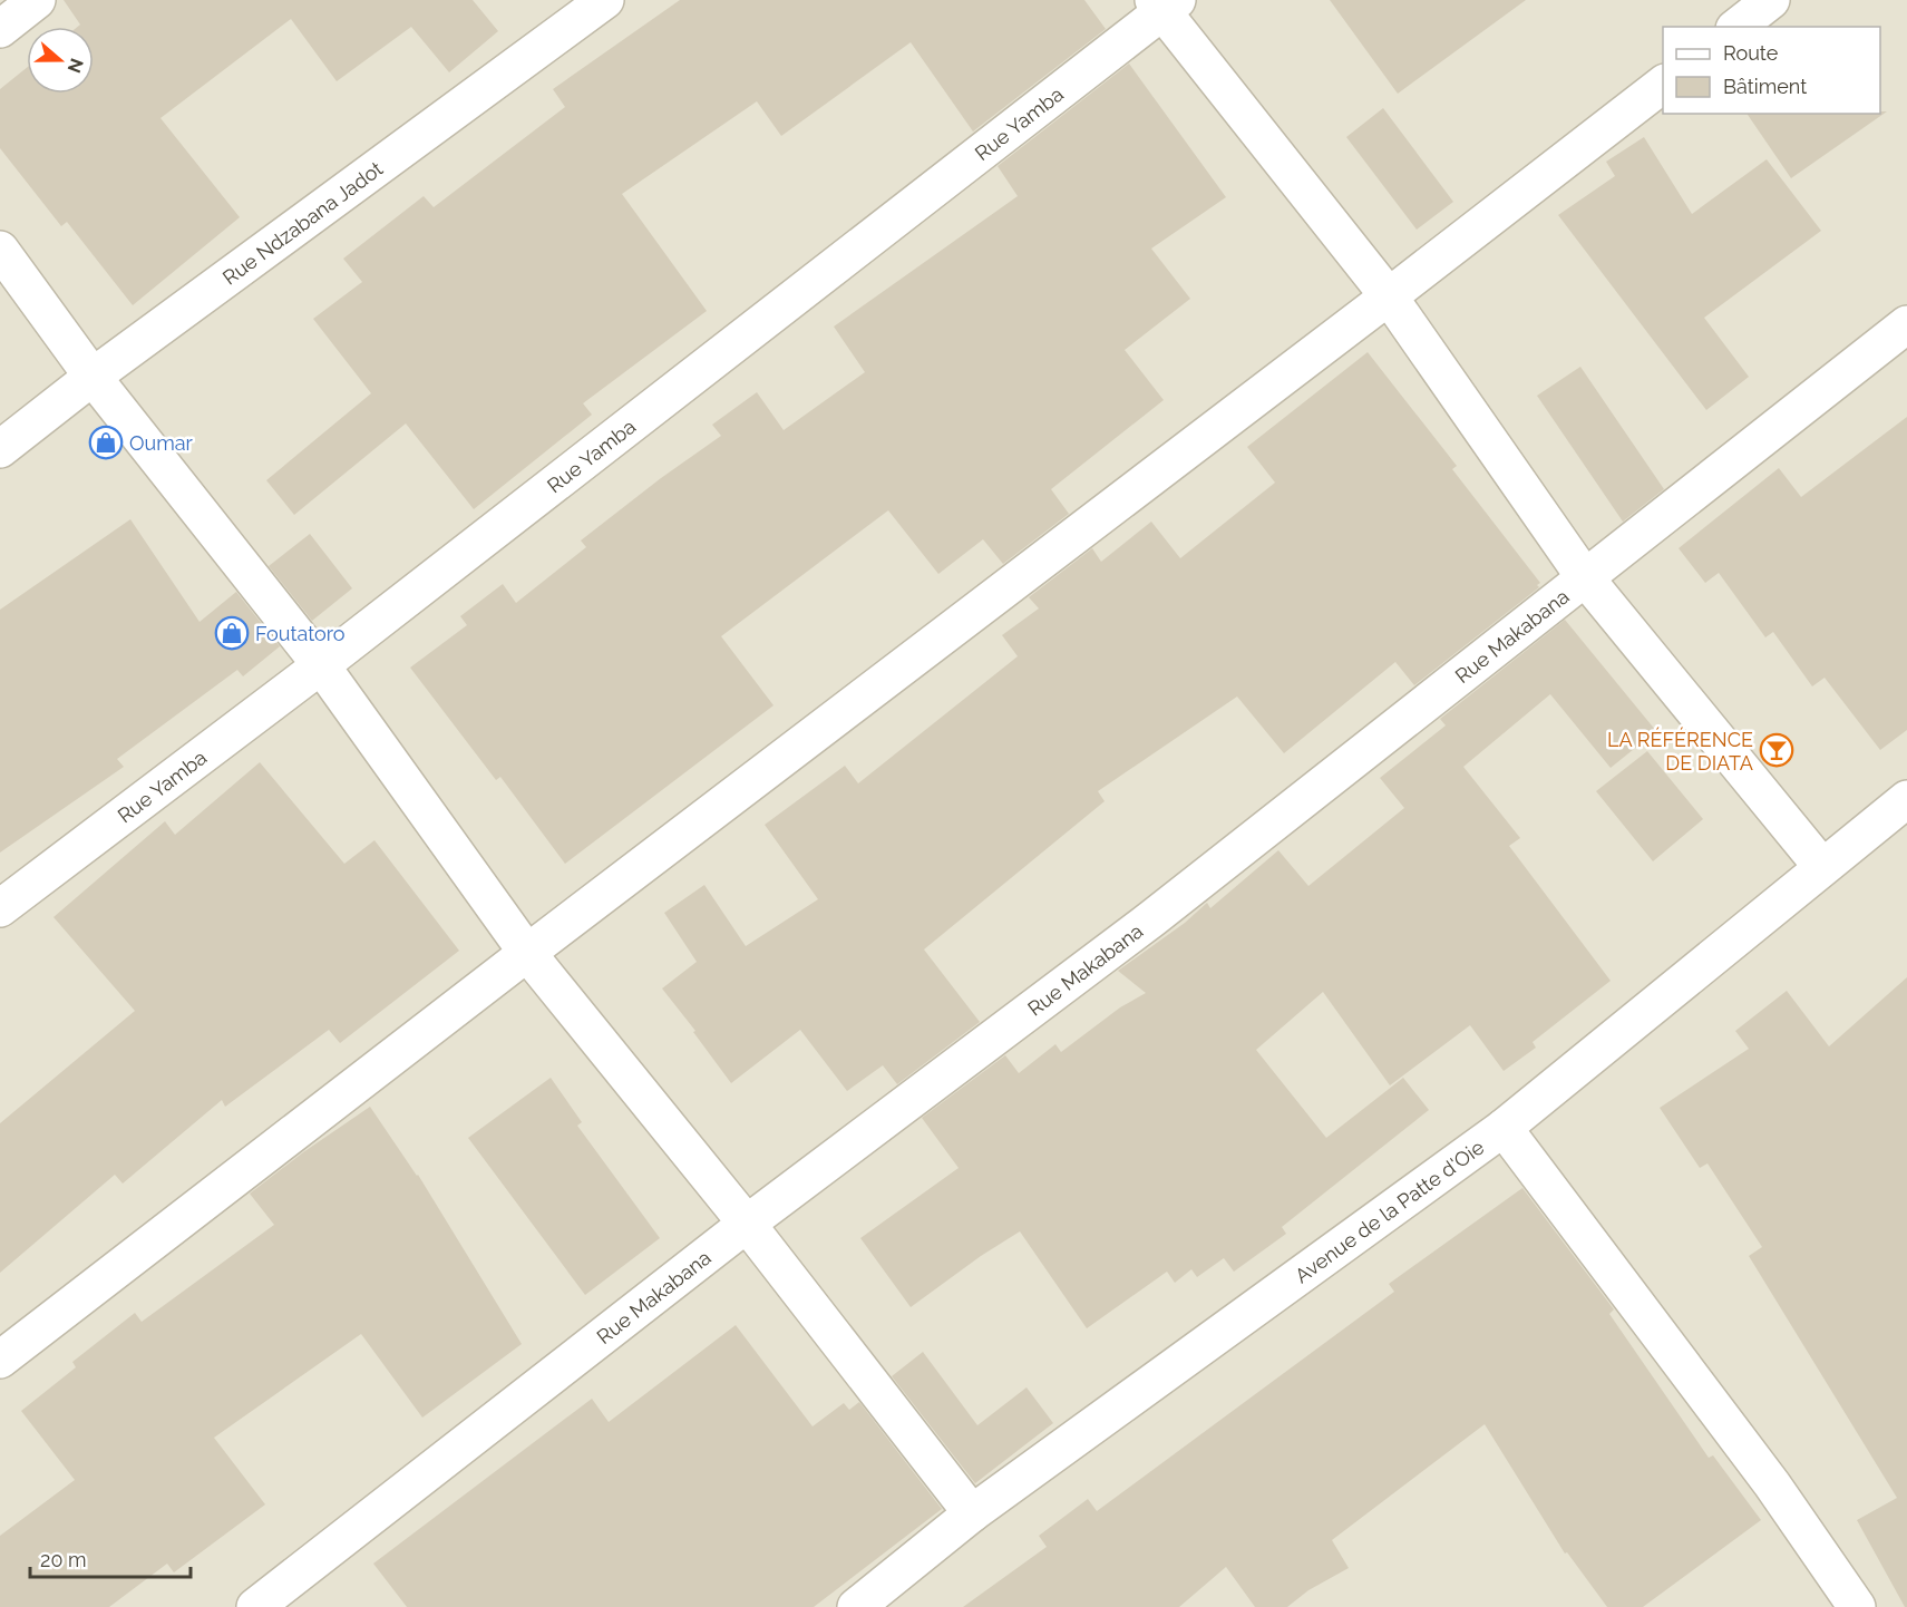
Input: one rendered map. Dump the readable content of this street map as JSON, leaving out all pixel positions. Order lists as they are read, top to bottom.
{
  "streets": {
    "street": [
      "Rue Yamba",
      "Rue Ndzabana Jadot",
      "Rue Makabana",
      "Avenue de la Patte d'Oie"
    ]
  },
  "places": {
    "shop": ["Oumar", "Foutatoro"],
    "bar": ["LA RÉFÉRENCE DE DIATA"]
  },
  "legend": ["Route", "Bâtiment"],
  "scale_bar": "20 m",
  "north": "right"
}
